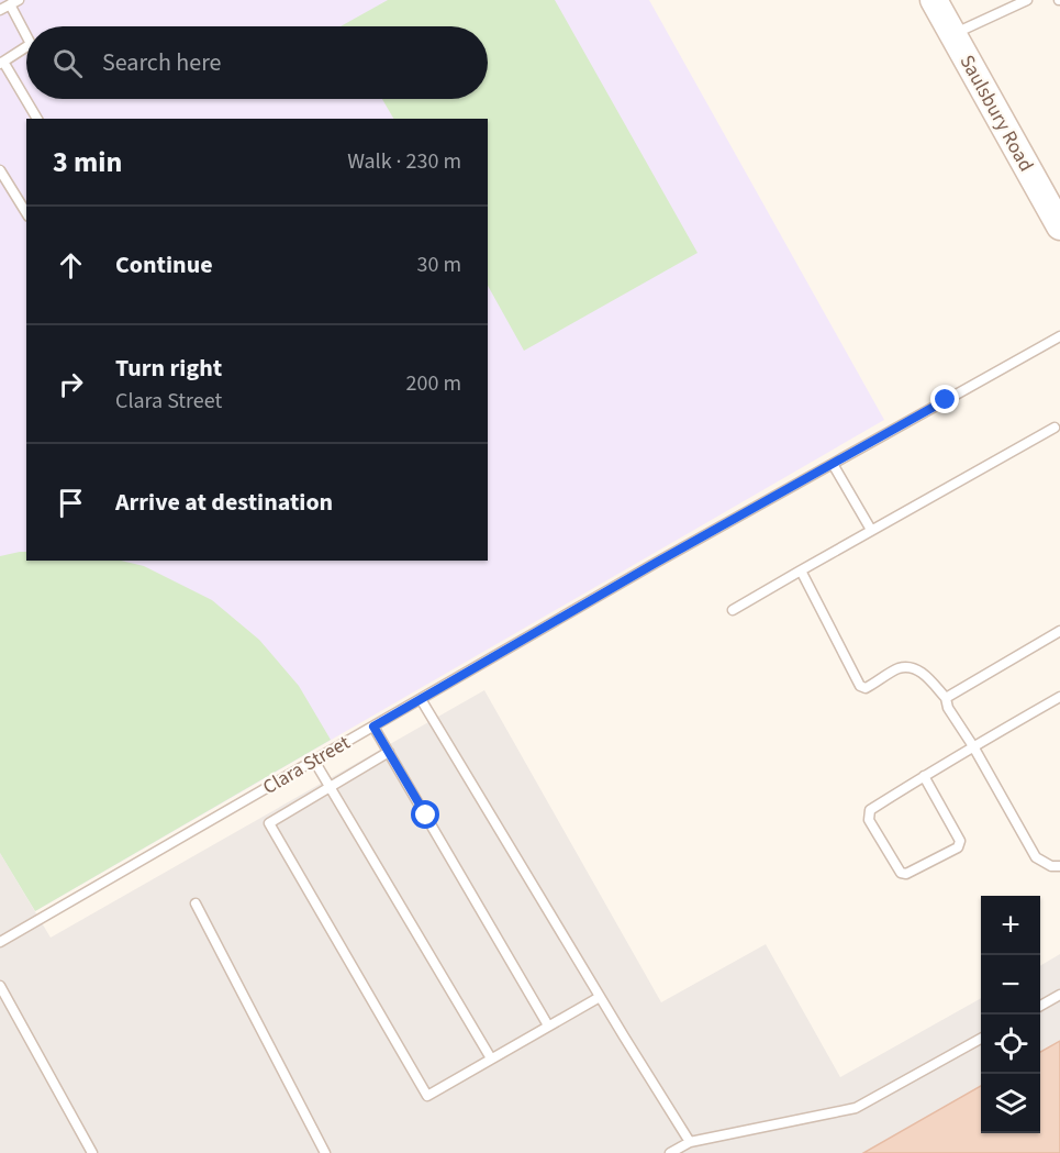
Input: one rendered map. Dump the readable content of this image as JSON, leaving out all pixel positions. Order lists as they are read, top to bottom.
{
  "streets": {
    "main road": ["Saulsbury Road"],
    "lane": ["Clara Street"]
  },
  "page": {
    "search": "Search here",
    "heading": ["3 min", "Walk · 230 m"],
    "list": [
      ["Continue", "30 m"],
      ["Turn right", "Clara Street", "200 m"],
      "Arrive at destination"
    ],
    "map_buttons": ["+", "−"]
  }
}
